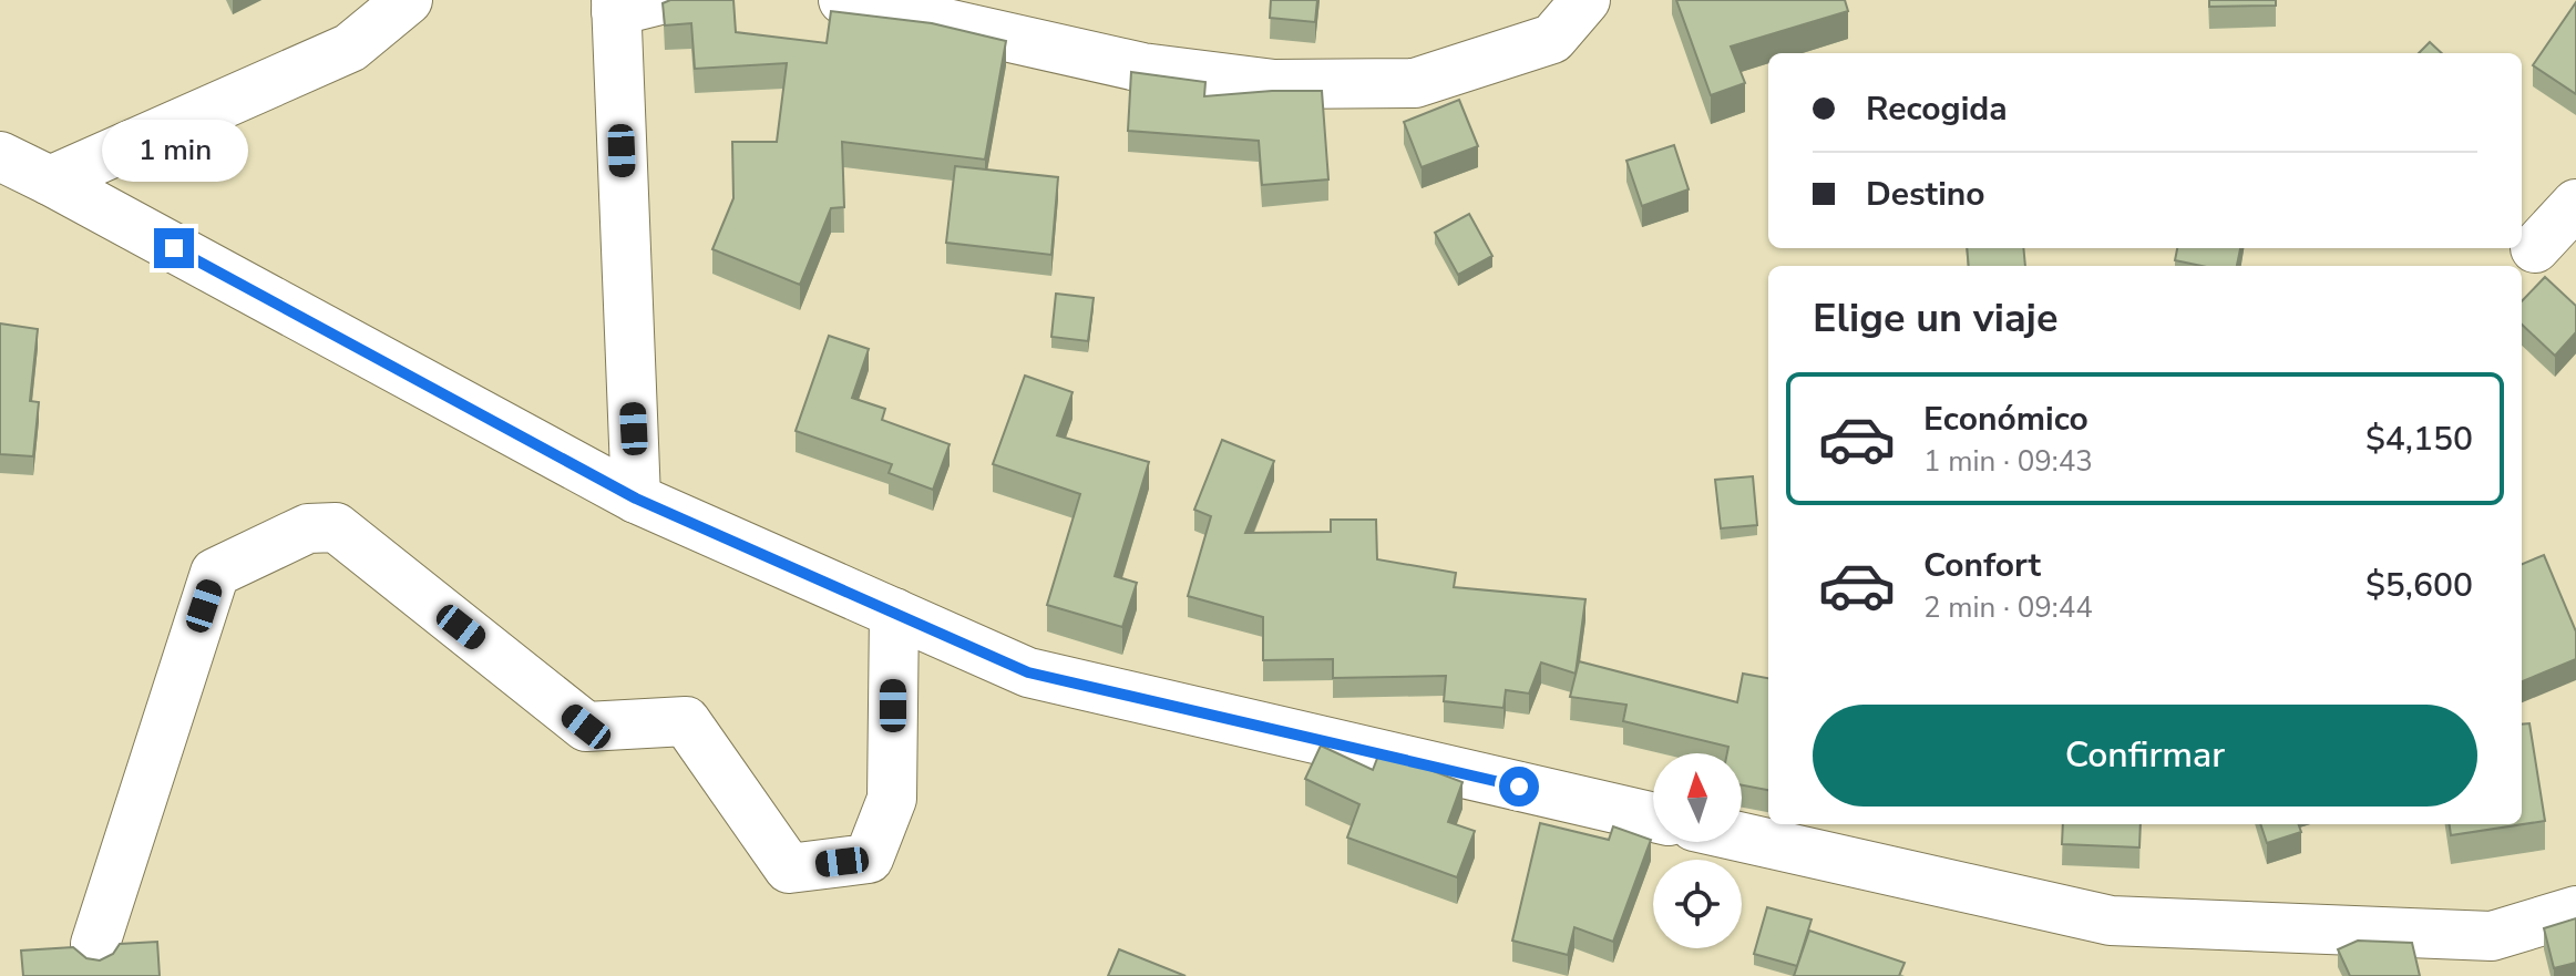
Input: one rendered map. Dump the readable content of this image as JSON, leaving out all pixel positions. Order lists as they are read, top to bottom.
{
  "north": "top",
  "page": {
    "banner": ["Recogida", "Destino"],
    "bubble": "1 min",
    "heading": "Elige un viaje",
    "list": [
      {
        "name": "Económico",
        "note": "1 min · 09:43",
        "value": "$4,150"
      },
      {
        "name": "Confort",
        "note": "2 min · 09:44",
        "value": "$5,600"
      }
    ],
    "buttons": "Confirmar"
  }
}
